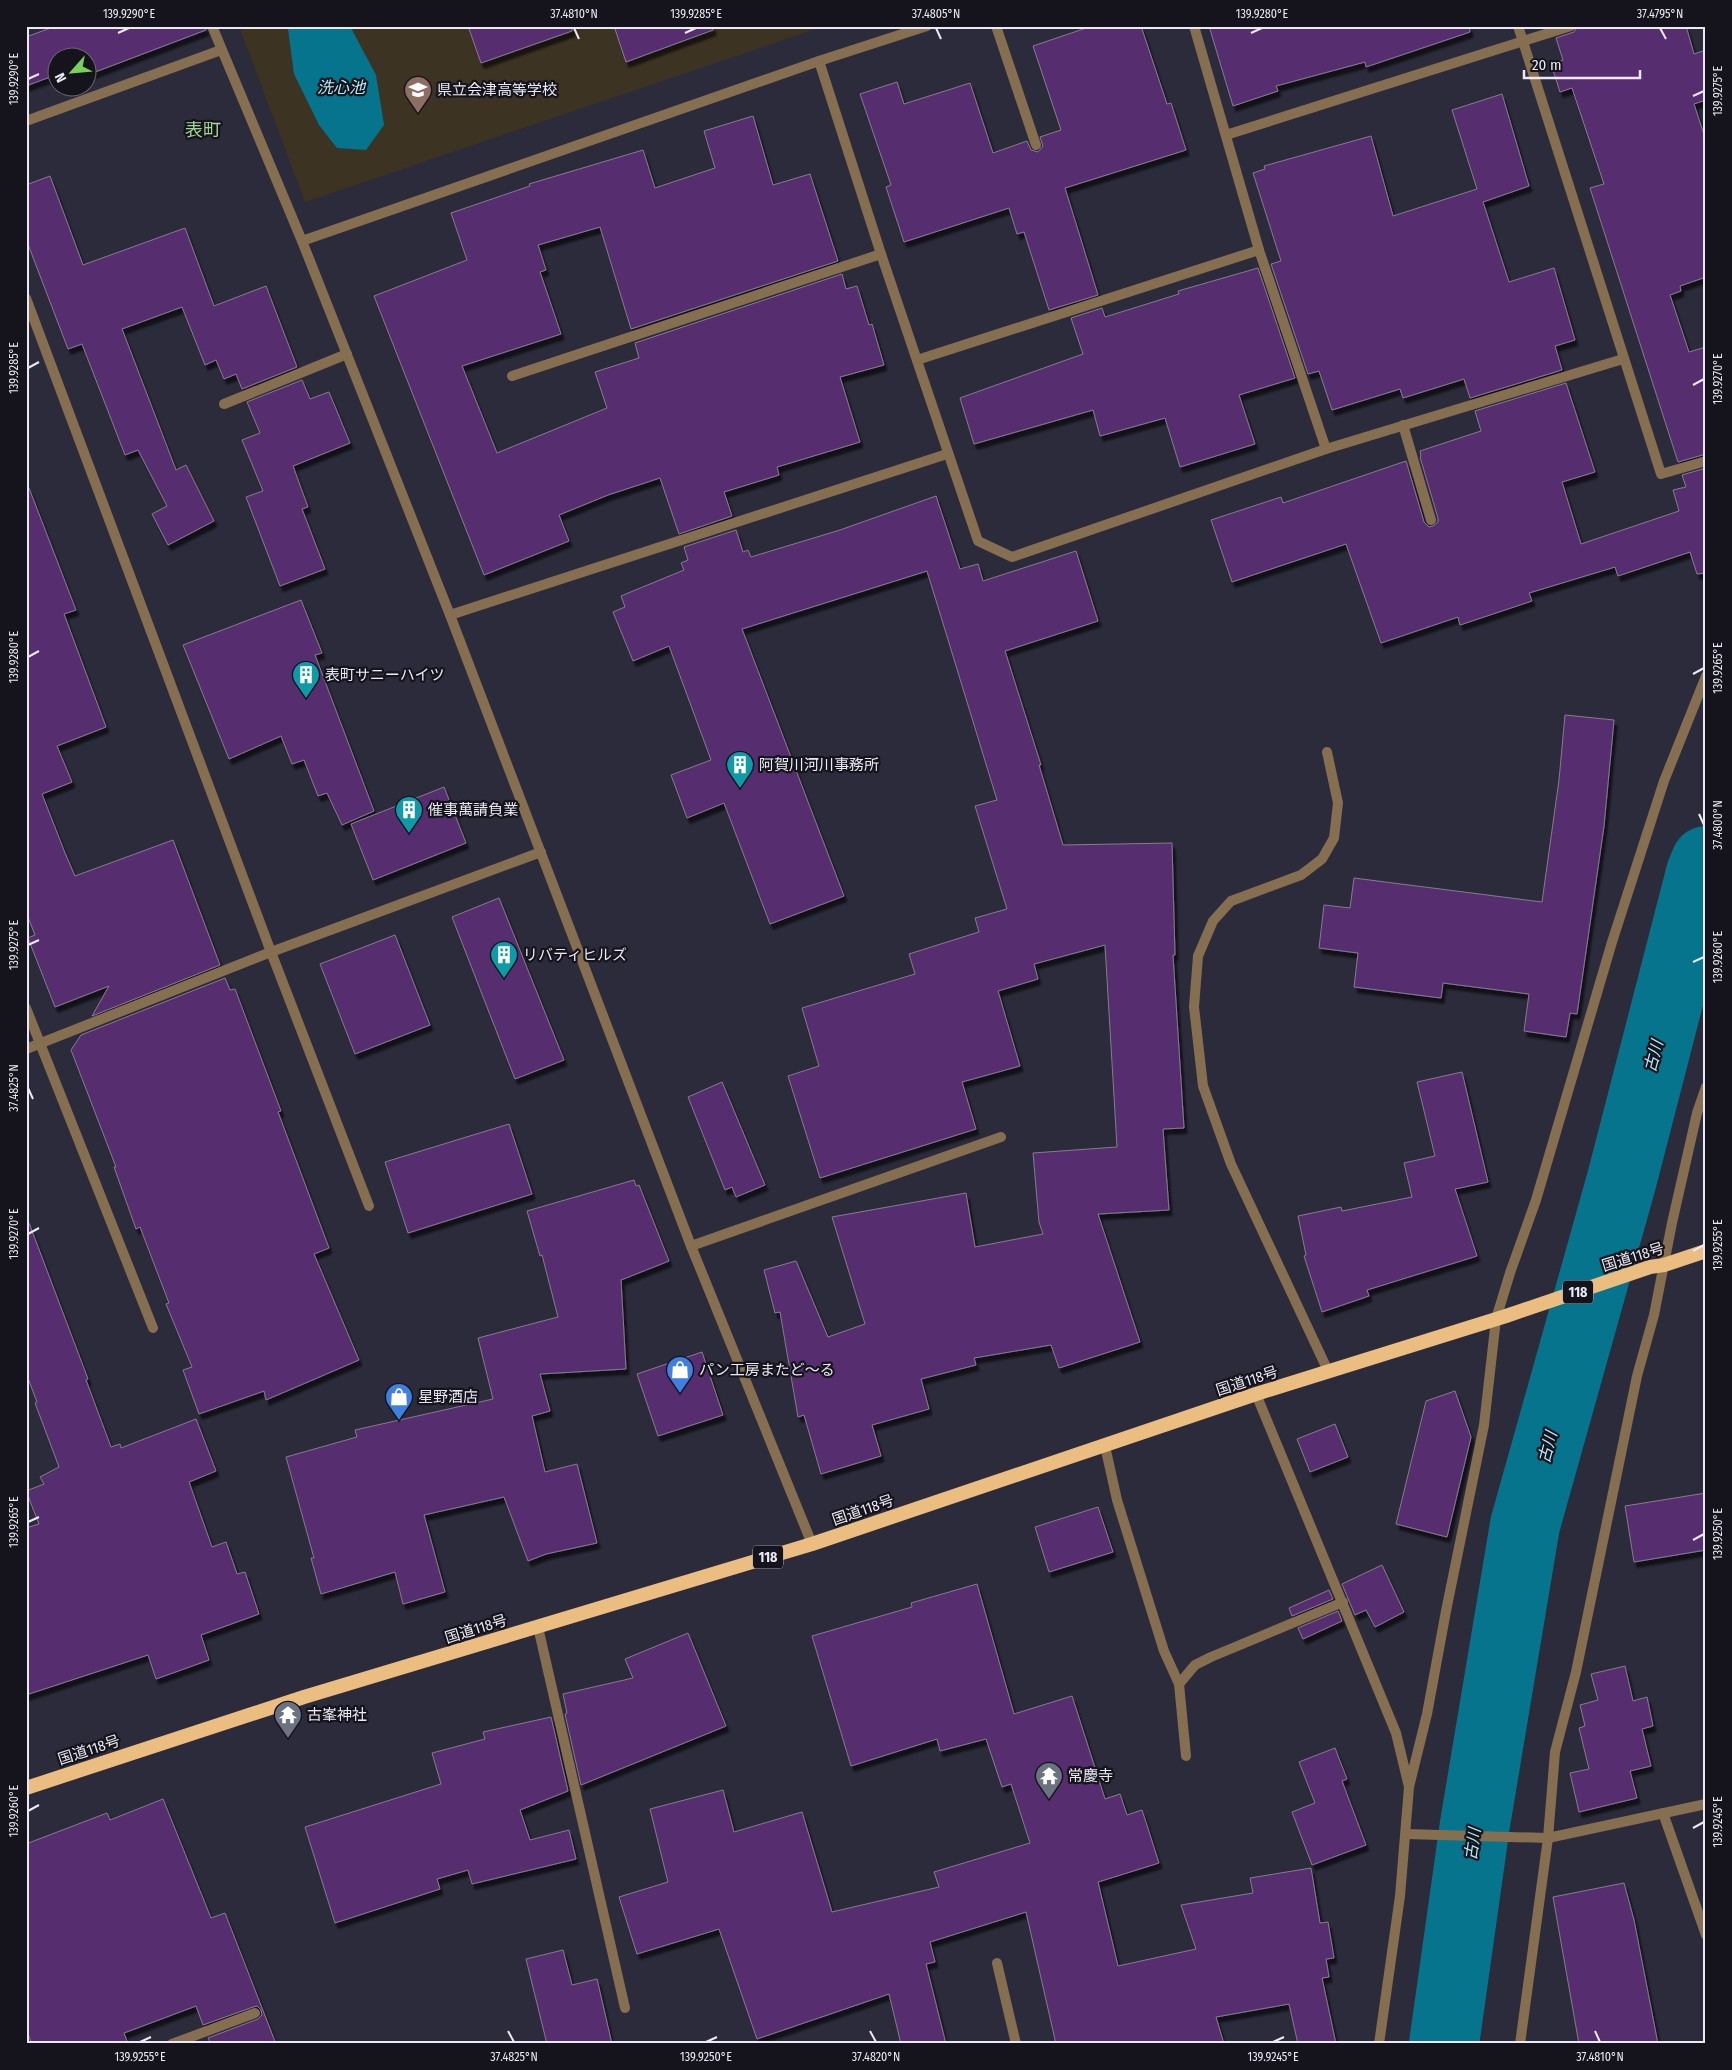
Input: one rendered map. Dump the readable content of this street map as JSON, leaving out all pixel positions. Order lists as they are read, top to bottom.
{
  "streets": {
    "highway": ["国道118号", "118"]
  },
  "districts": ["表町"],
  "water": ["洗心池", "古川"],
  "places": {
    "school or university": ["県立会津高等学校"],
    "building": [
      "表町サニーハイツ",
      "阿賀川河川事務所",
      "催事萬請負業",
      "リバティヒルズ"
    ],
    "shop": ["パン工房またど～る", "星野酒店"],
    "temple": ["古峯神社", "常慶寺"]
  },
  "scale_bar": "20 m",
  "north": "bottom left",
  "coordinates": [
    "139.9290°E",
    "37.4810°N",
    "139.9285°E",
    "37.4805°N",
    "139.9280°E",
    "37.4795°N",
    "139.9275°E",
    "139.9270°E",
    "139.9265°E",
    "37.4800°N",
    "139.9260°E",
    "37.4825°N",
    "139.9255°E",
    "139.9250°E",
    "139.9245°E",
    "37.4820°N"
  ]
}
